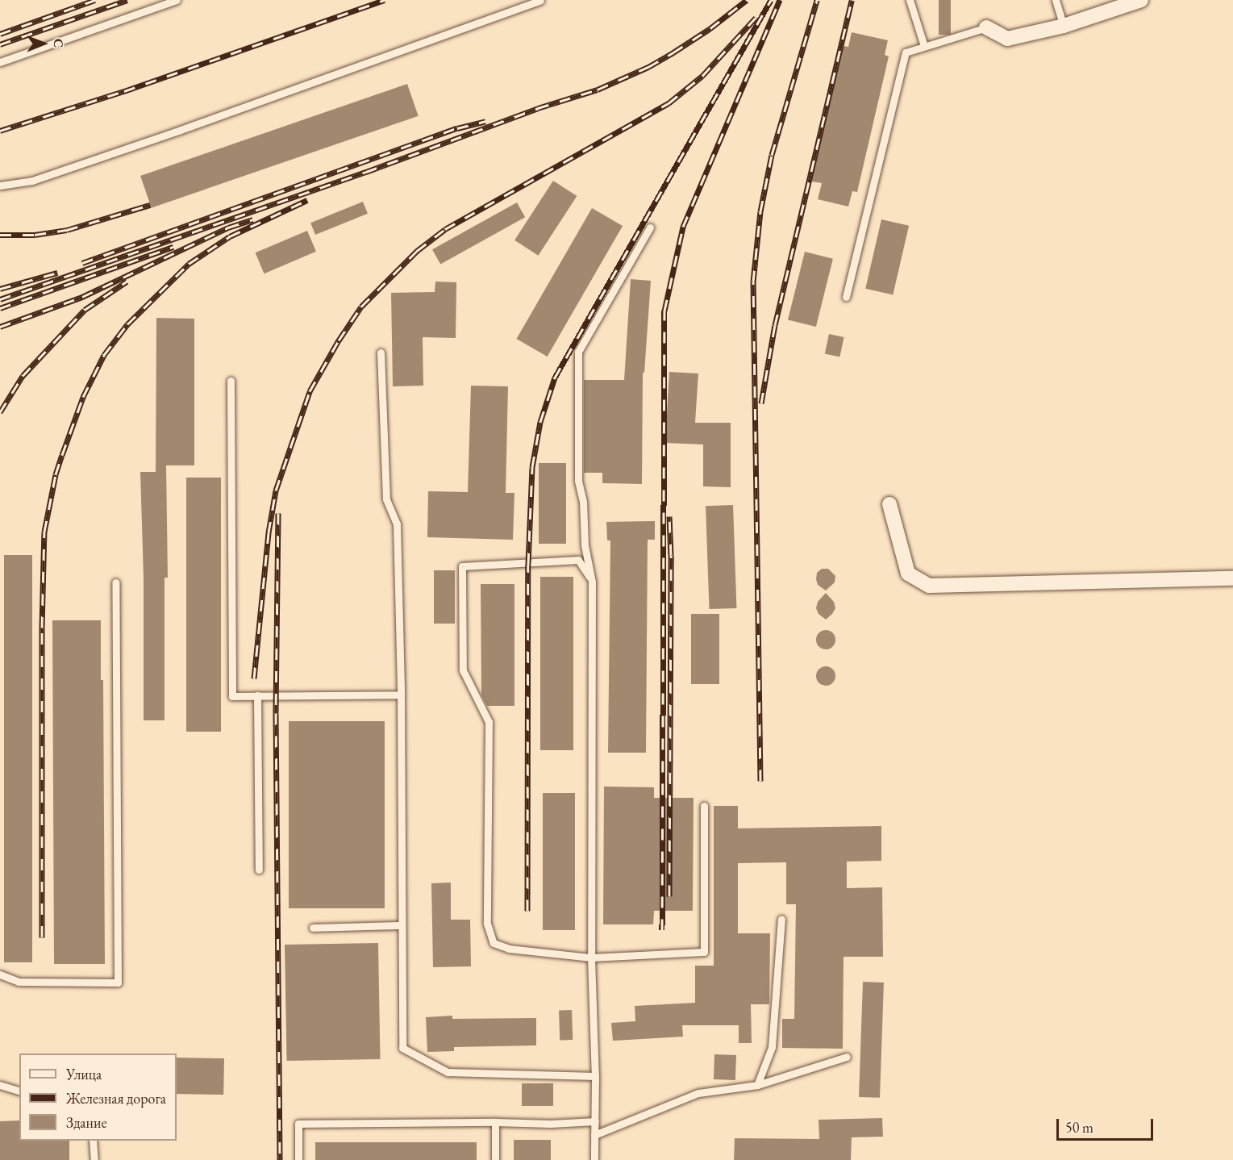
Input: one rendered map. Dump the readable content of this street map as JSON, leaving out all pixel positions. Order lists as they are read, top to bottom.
{
  "legend": ["Улица", "Железная дорога", "Здание"],
  "scale_bar": "50 m",
  "north": "right"
}
